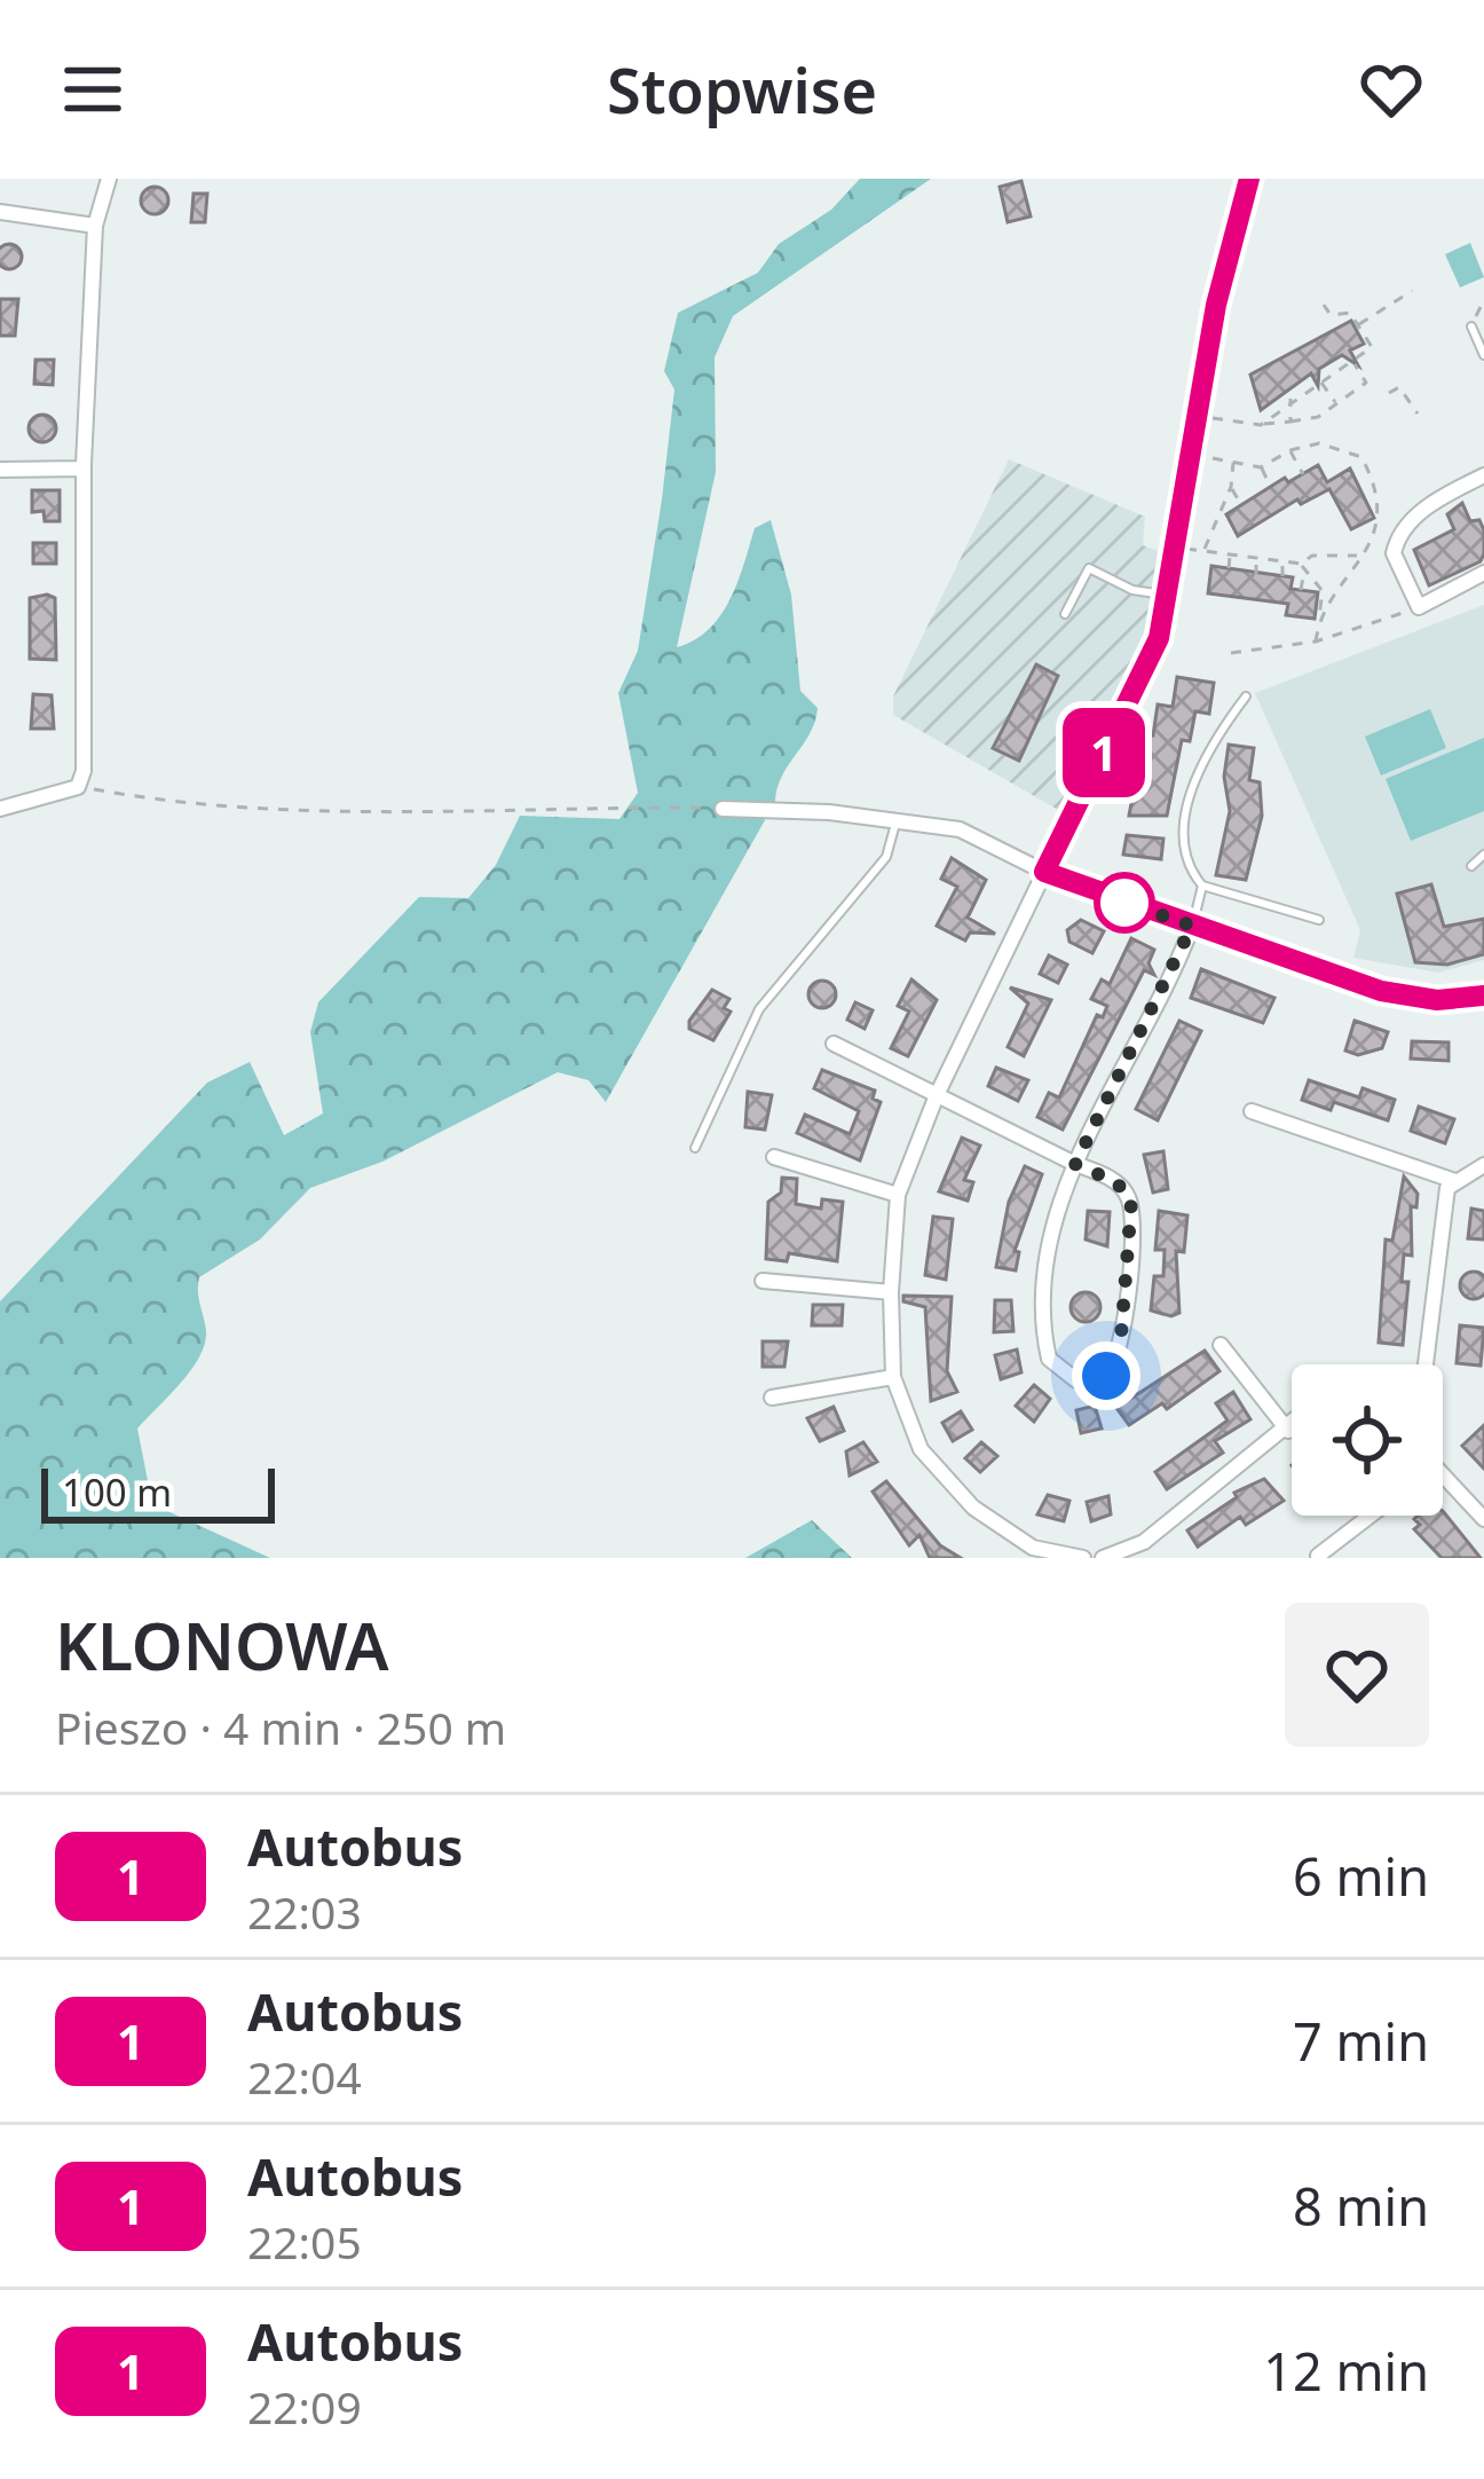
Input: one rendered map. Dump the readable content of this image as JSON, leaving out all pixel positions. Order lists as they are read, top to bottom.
{
  "lines": ["bus line 1"],
  "scale_bar": "100 m",
  "page": {
    "header": "Stopwise",
    "on_map": "1",
    "scale": "100 m",
    "heading": ["KLONOWA", "Pieszo · 4 min · 250 m"],
    "list": [
      {
        "mark": "1",
        "name": "Autobus",
        "note": "22:03",
        "value": "6 min"
      },
      {
        "mark": "1",
        "name": "Autobus",
        "note": "22:04",
        "value": "7 min"
      },
      {
        "mark": "1",
        "name": "Autobus",
        "note": "22:05",
        "value": "8 min"
      },
      {
        "mark": "1",
        "name": "Autobus",
        "note": "22:09",
        "value": "12 min"
      }
    ]
  }
}
